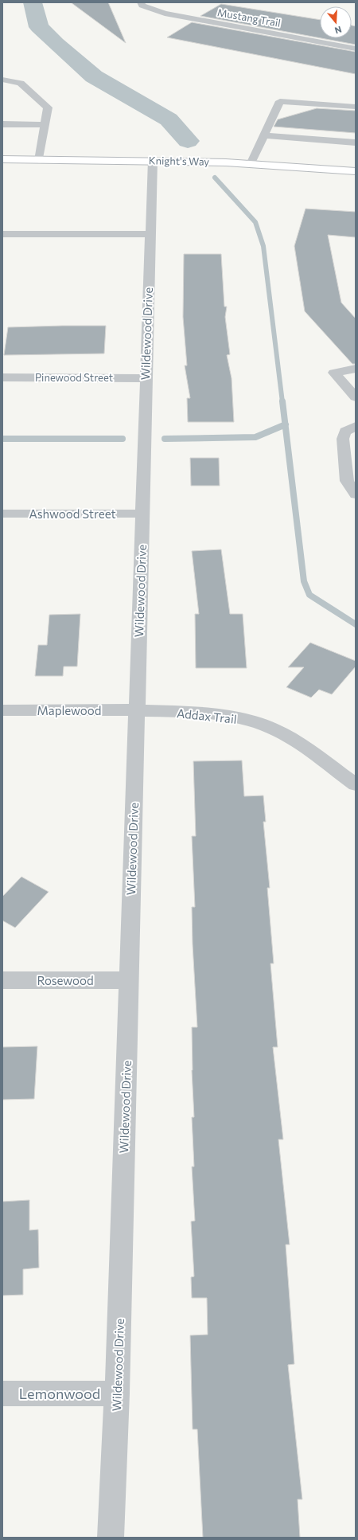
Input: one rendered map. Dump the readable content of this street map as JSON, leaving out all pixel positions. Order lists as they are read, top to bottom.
{
  "streets": {
    "main road": ["Knight's Way"],
    "street": [
      "Mustang Trail",
      "Wildewood Drive",
      "Pinewood Street",
      "Ashwood Street",
      "Maplewood",
      "Addax Trail",
      "Rosewood",
      "Lemonwood"
    ]
  },
  "crossings": [
    ["Knight's Way", "Wildewood Drive"],
    ["Wildewood Drive", "Pinewood Street"],
    ["Wildewood Drive", "Ashwood Street"],
    ["Wildewood Drive", "Maplewood"],
    ["Wildewood Drive", "Addax Trail"],
    ["Wildewood Drive", "Rosewood"],
    ["Wildewood Drive", "Lemonwood"],
    ["Maplewood", "Addax Trail"]
  ],
  "north": "bottom"
}
